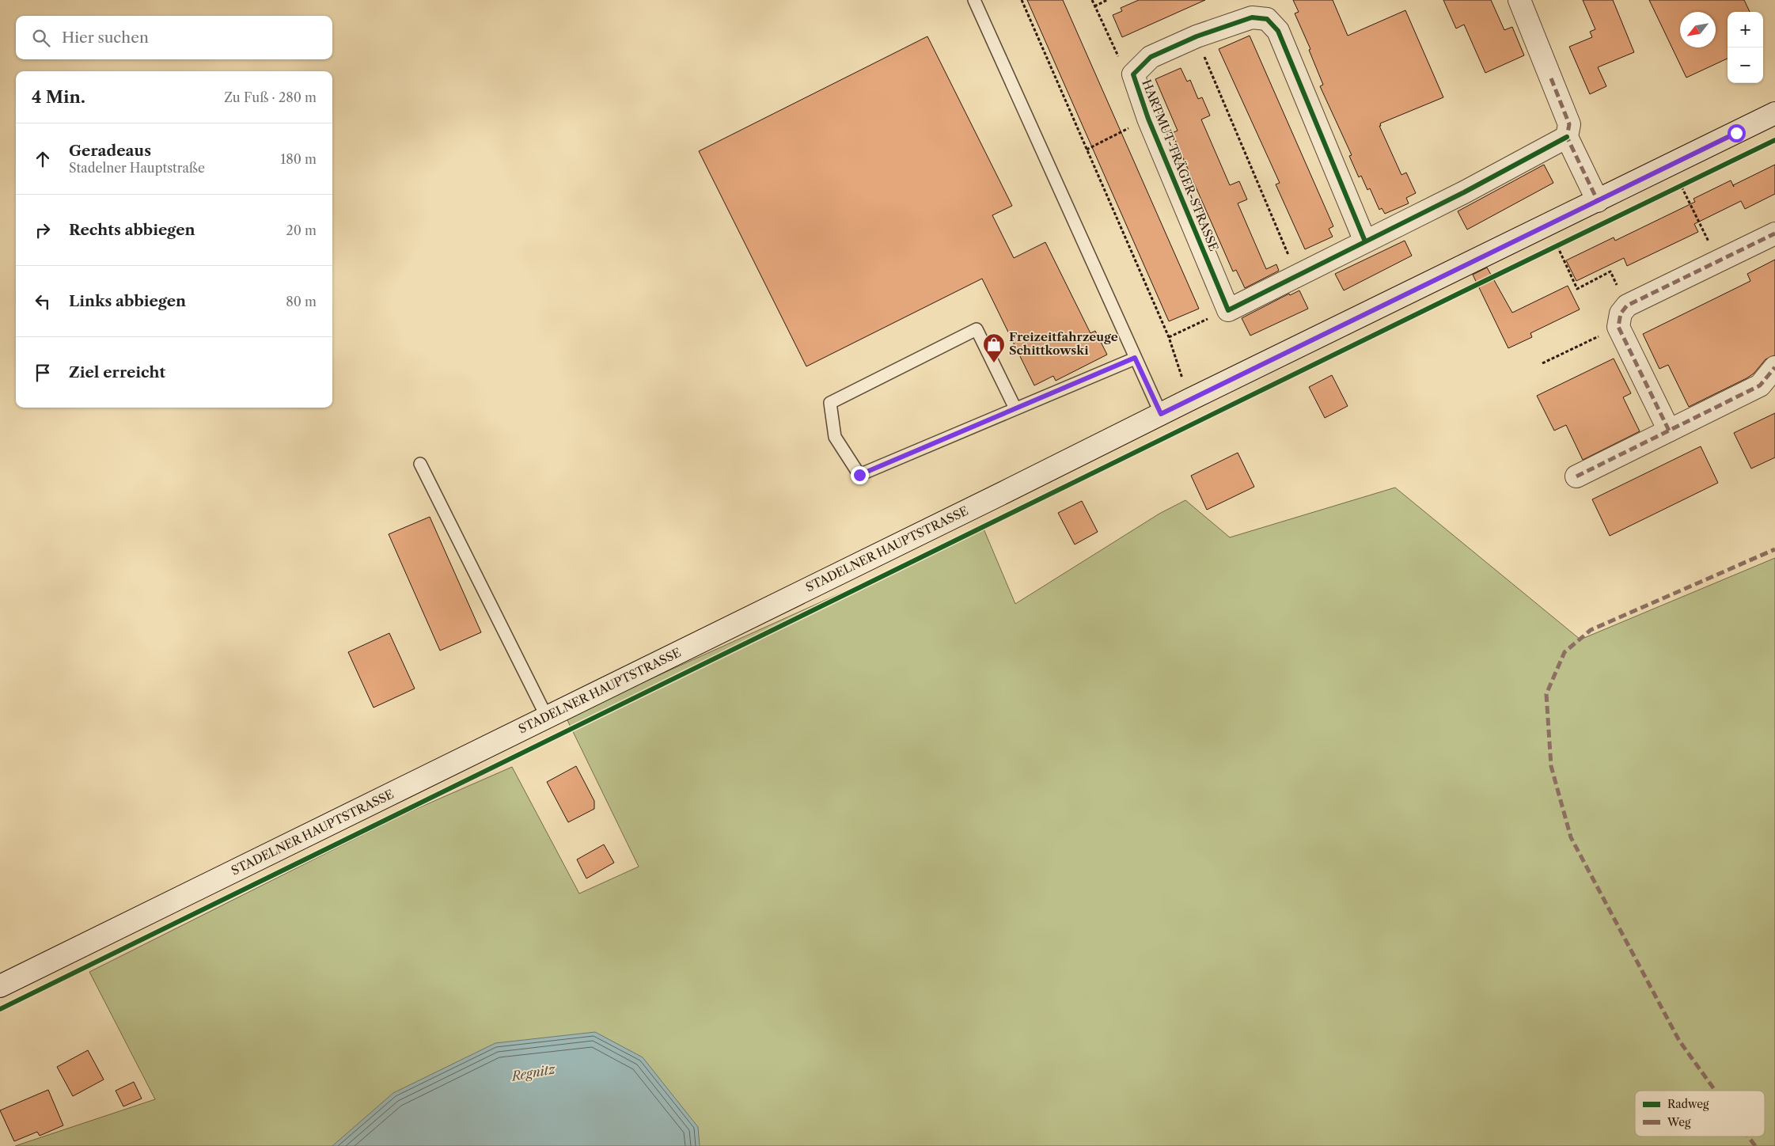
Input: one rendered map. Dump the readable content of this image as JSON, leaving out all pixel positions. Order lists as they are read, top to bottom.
{
  "streets": {
    "main road": ["HARTMUT-TRÄGER-STRASSE", "STADELNER HAUPTSTRASSE"]
  },
  "water": ["Regnitz"],
  "places": {
    "shop": ["Freizeitfahrzeuge Schittkowski"]
  },
  "legend": ["Radweg", "Weg"],
  "north": "bottom left",
  "page": {
    "map_buttons": ["+", "−"],
    "search": "Hier suchen",
    "heading": ["4 Min.", "Zu Fuß · 280 m"],
    "list": [
      ["Geradeaus", "Stadelner Hauptstraße", "180 m"],
      ["Rechts abbiegen", "20 m"],
      ["Links abbiegen", "80 m"],
      "Ziel erreicht"
    ]
  }
}
